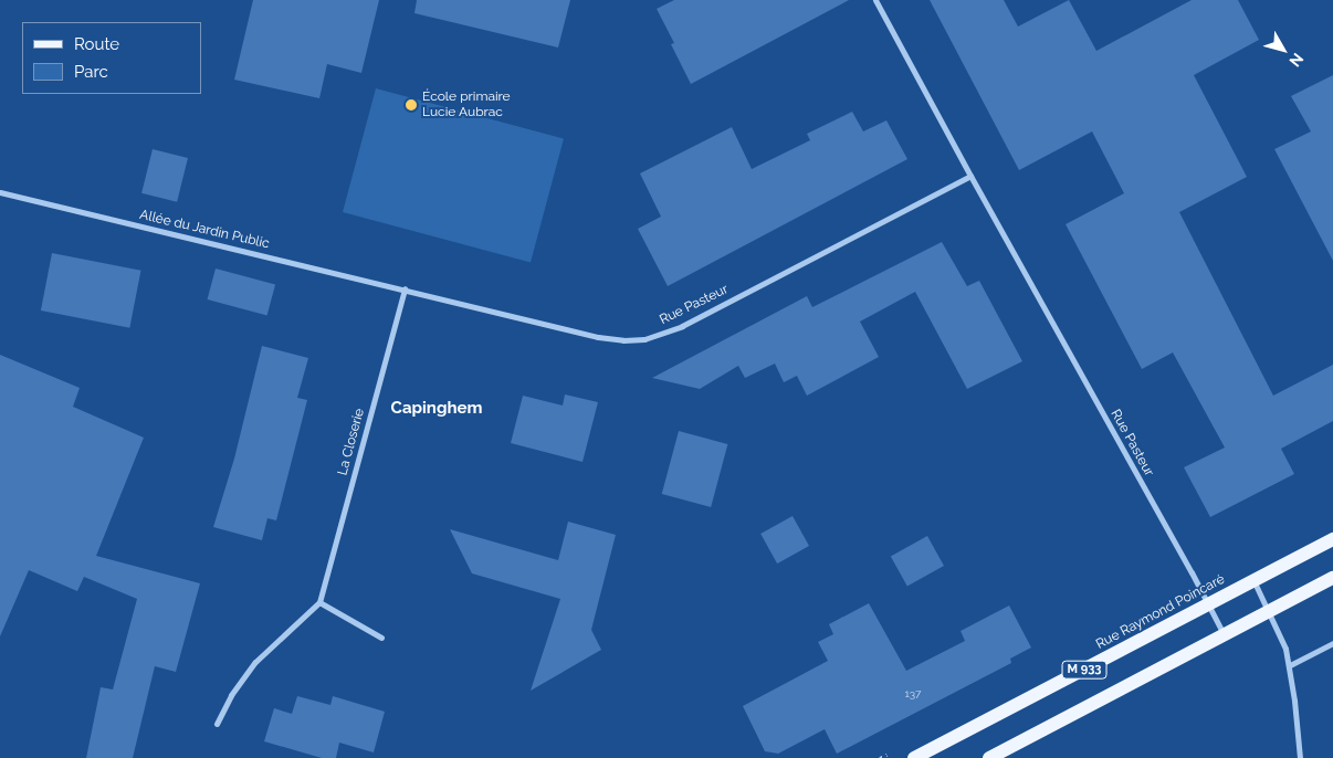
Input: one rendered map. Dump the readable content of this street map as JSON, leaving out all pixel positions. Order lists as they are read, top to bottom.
{
  "streets": {
    "main road": ["Rue Raymond Poincaré", "M 933"],
    "street": ["Allée du Jardin Public", "Rue Pasteur", "La Closerie"]
  },
  "crossings": [
    ["Allée du Jardin Public", "Rue Pasteur"],
    ["Allée du Jardin Public", "La Closerie"],
    ["Rue Pasteur", "La Closerie"],
    ["Rue Pasteur", "Rue Raymond Poincaré"],
    ["Rue Pasteur", "M 933"]
  ],
  "districts": ["Capinghem"],
  "places": ["École primaire Lucie Aubrac"],
  "house_numbers": ["137"],
  "legend": ["Route", "Parc"],
  "north": "bottom right"
}
